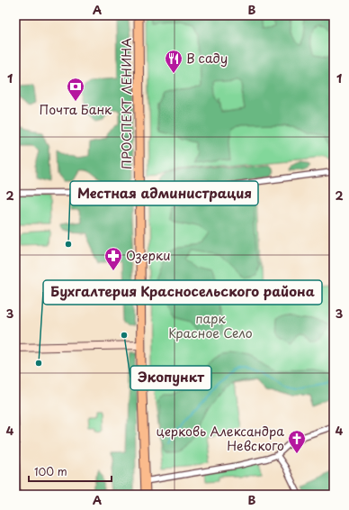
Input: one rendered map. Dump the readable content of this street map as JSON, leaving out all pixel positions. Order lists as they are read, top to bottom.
{
  "streets": {
    "main road": ["ПРОСПЕКТ ЛЕНИНА"]
  },
  "parks": ["парк Красное Село"],
  "places": {
    "restaurant": ["В саду"],
    "bank": ["Почта Банк"],
    "other": ["Местная администрация", "Экопункт", "Бухгалтерия Красносельского района"],
    "pharmacy": ["Озерки"],
    "church": ["церковь Александра Невского"]
  },
  "scale_bar": "100 m",
  "grid": {
    "columns": ["A", "B"],
    "rows": [
      "1",
      "2",
      "3",
      "4"
    ]
  }
}
